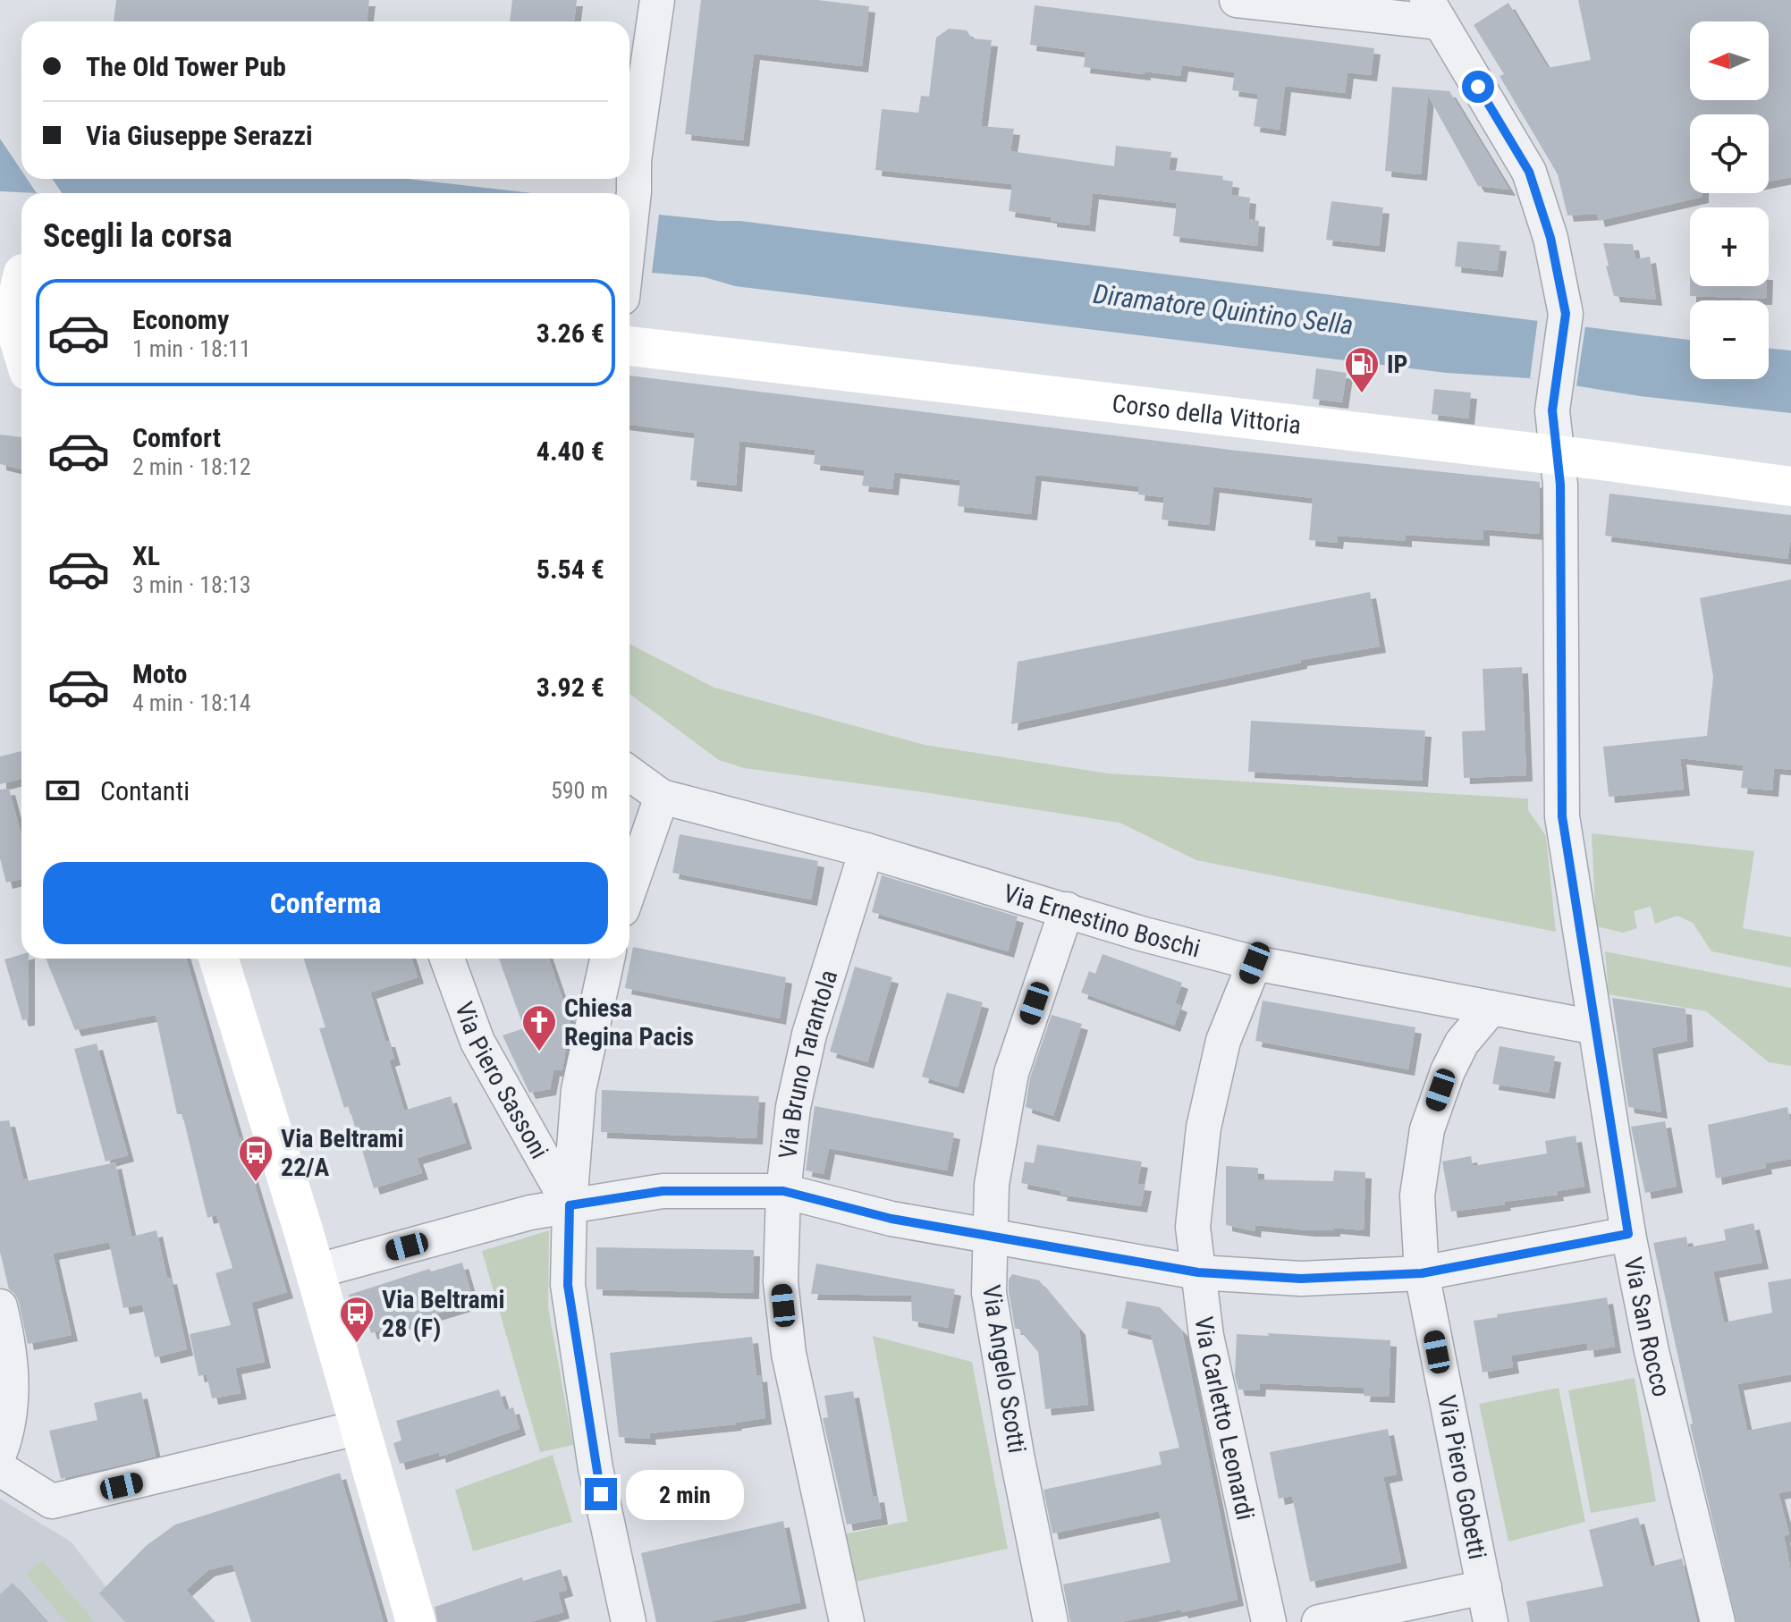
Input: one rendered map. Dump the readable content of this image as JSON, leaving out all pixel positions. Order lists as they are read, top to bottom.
{
  "streets": {
    "main road": ["Corso della Vittoria"],
    "street": [
      "Via Ernestino Boschi",
      "Via Bruno Tarantola",
      "Via Piero Sassoni",
      "Via San Rocco",
      "Via Angelo Scotti",
      "Via Carletto Leonardi",
      "Via Piero Gobetti"
    ]
  },
  "crossings": [
    ["Corso della Vittoria", "Via San Rocco"],
    ["Via Ernestino Boschi", "Via Bruno Tarantola"],
    ["Via Ernestino Boschi", "Via San Rocco"],
    ["Via Ernestino Boschi", "Via Angelo Scotti"],
    ["Via Ernestino Boschi", "Via Carletto Leonardi"],
    ["Via Ernestino Boschi", "Via Piero Gobetti"]
  ],
  "water": ["Diramatore Quintino Sella"],
  "places": {
    "fuel station": ["IP"],
    "church": ["Chiesa Regina Pacis"],
    "bus stop": ["Via Beltrami 22/A", "Via Beltrami 28 (F)"]
  },
  "north": "left",
  "page": {
    "map_buttons": ["+", "−"],
    "banner": ["The Old Tower Pub", "Via Giuseppe Serazzi"],
    "heading": "Scegli la corsa",
    "list": [
      {
        "name": "Economy",
        "note": "1 min · 18:11",
        "value": "3.26 €"
      },
      {
        "name": "Comfort",
        "note": "2 min · 18:12",
        "value": "4.40 €"
      },
      {
        "name": "XL",
        "note": "3 min · 18:13",
        "value": "5.54 €"
      },
      {
        "name": "Moto",
        "note": "4 min · 18:14",
        "value": "3.92 €"
      }
    ],
    "pay": ["Contanti", "590 m"],
    "buttons": "Conferma",
    "bubble": "2 min"
  }
}
